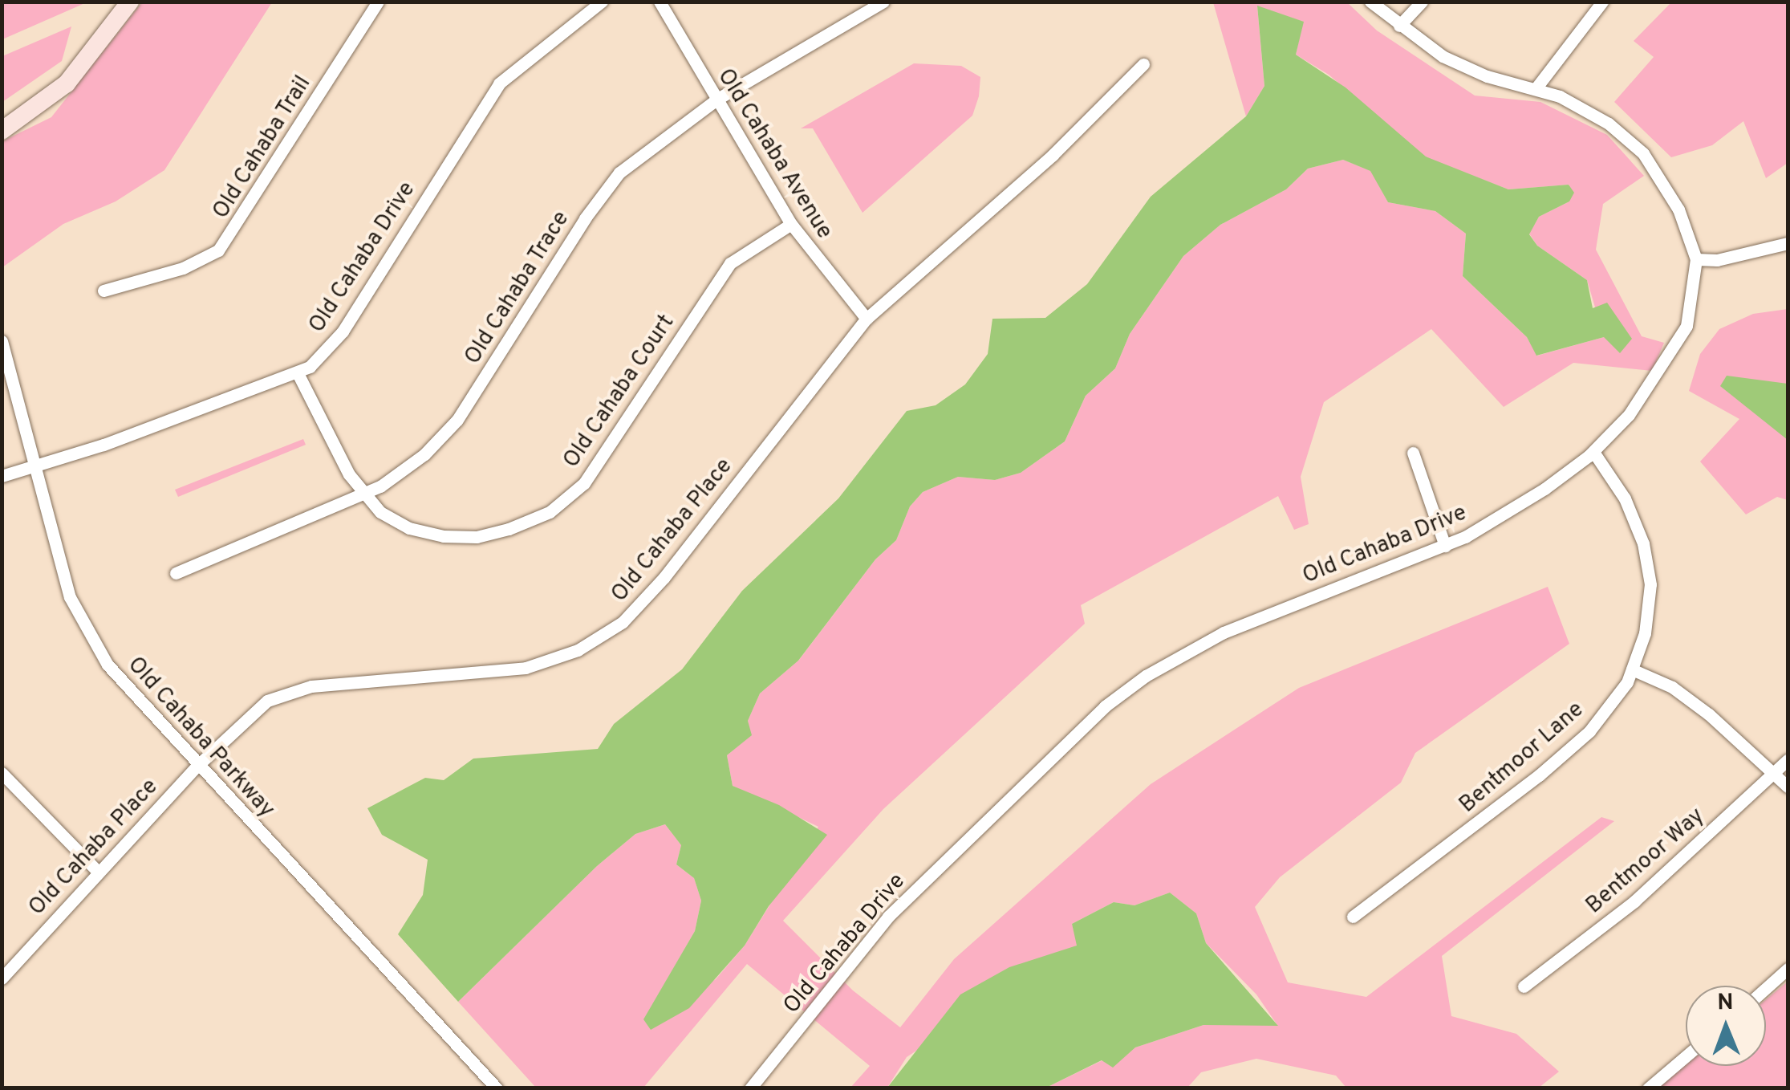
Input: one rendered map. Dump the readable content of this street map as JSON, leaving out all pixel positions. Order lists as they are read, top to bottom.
{
  "streets": {
    "street": [
      "Old Cahaba Trail",
      "Old Cahaba Avenue",
      "Old Cahaba Drive",
      "Old Cahaba Trace",
      "Old Cahaba Court",
      "Old Cahaba Place",
      "Old Cahaba Parkway",
      "Bentmoor Lane",
      "Bentmoor Way"
    ]
  },
  "crossings": [
    ["Old Cahaba Avenue", "Old Cahaba Trace"],
    ["Old Cahaba Avenue", "Old Cahaba Court"],
    ["Old Cahaba Avenue", "Old Cahaba Place"],
    ["Old Cahaba Drive", "Old Cahaba Court"],
    ["Old Cahaba Drive", "Old Cahaba Parkway"],
    ["Old Cahaba Drive", "Bentmoor Lane"],
    ["Old Cahaba Trace", "Old Cahaba Court"],
    ["Old Cahaba Place", "Old Cahaba Parkway"]
  ],
  "north": "top"
}
